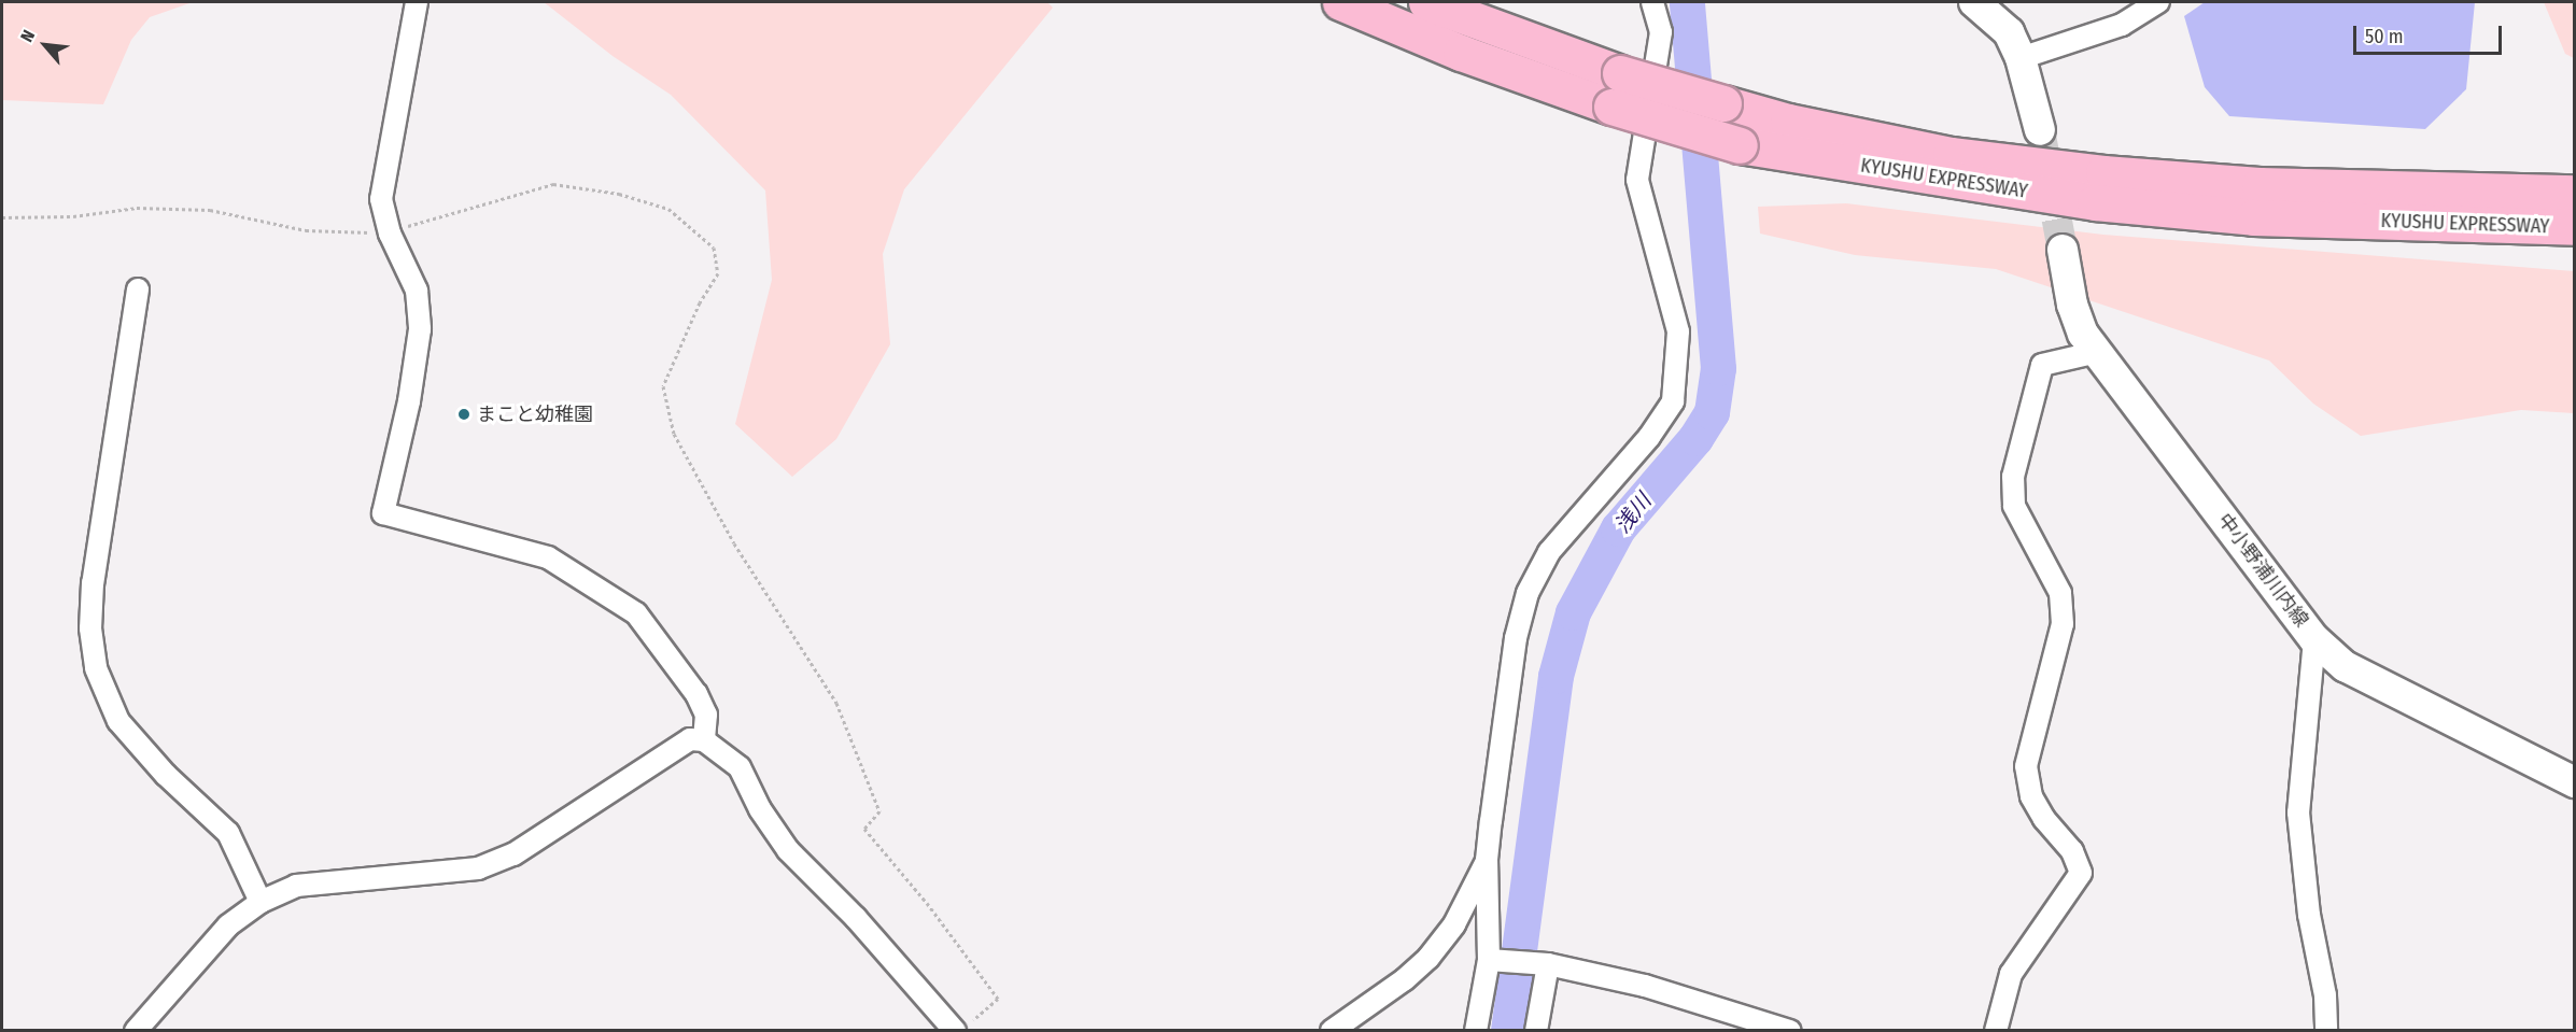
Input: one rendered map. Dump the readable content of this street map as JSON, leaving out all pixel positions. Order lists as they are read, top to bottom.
{
  "streets": {
    "highway": ["KYUSHU EXPRESSWAY"],
    "main road": ["中小野浦川内線"]
  },
  "water": ["浅川"],
  "places": ["まこと幼稚園"],
  "scale_bar": "50 m",
  "north": "top left"
}
